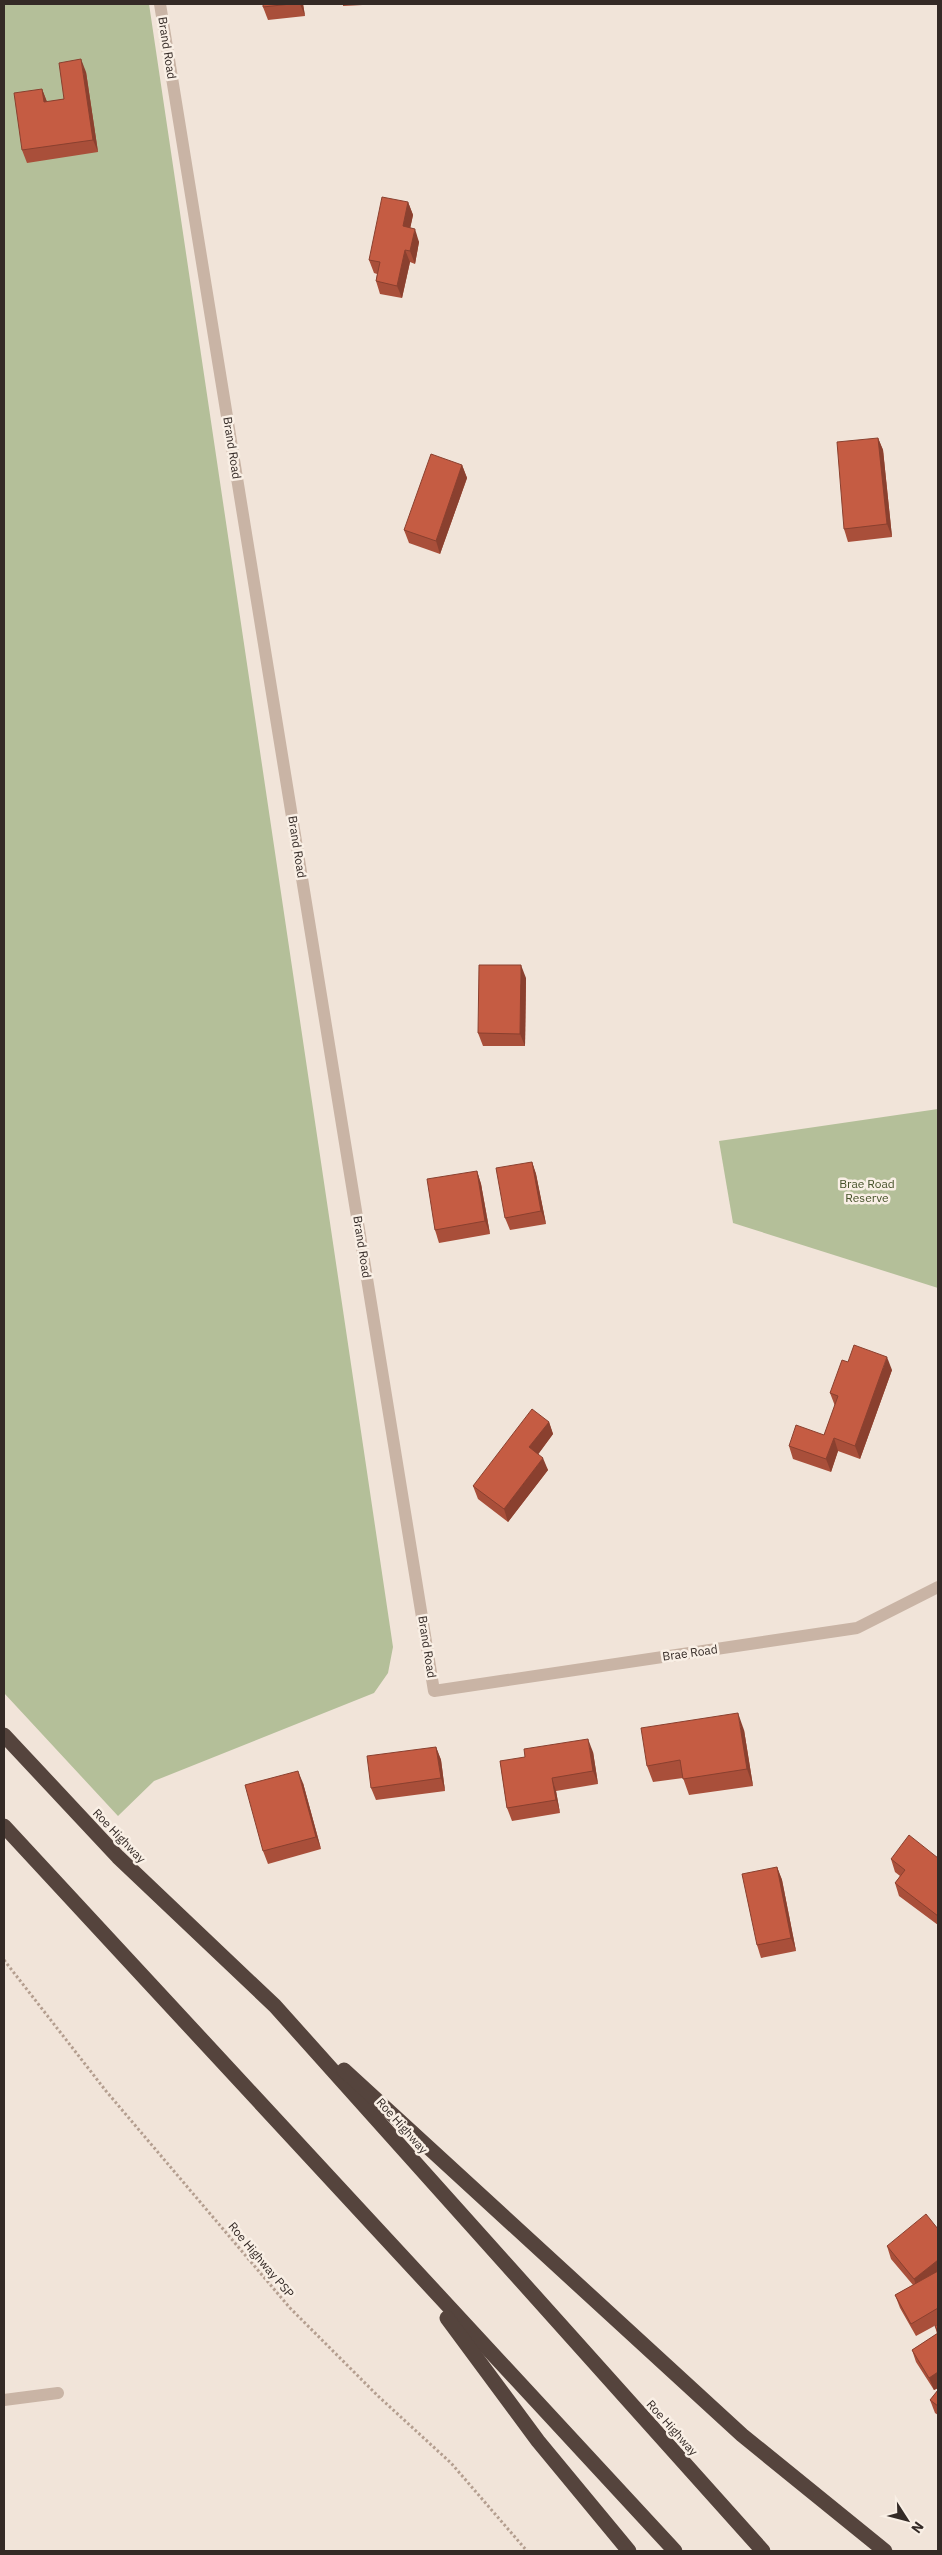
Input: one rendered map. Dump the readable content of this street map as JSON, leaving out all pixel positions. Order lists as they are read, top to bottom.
{
  "streets": {
    "highway": ["Roe Highway"],
    "street": ["Brand Road", "Brae Road"],
    "path": ["Roe Highway PSP"]
  },
  "crossings": [
    ["Brand Road", "Brae Road"]
  ],
  "parks": ["Brae Road Reserve"],
  "north": "bottom right"
}
